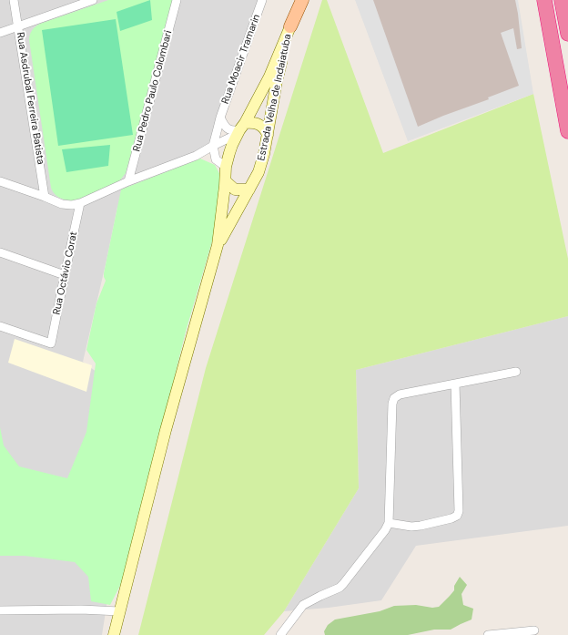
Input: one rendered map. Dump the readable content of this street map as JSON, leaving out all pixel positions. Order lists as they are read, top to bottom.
{
  "streets": {
    "main road": ["Estrada Velha de Indaiatuba"],
    "street": [
      "Rua Moacir Tramarin",
      "Rua Pedro Paulo Colombari",
      "Rua Asdrubal Ferreira Batista",
      "Rua Octávio Corat"
    ]
  },
  "crossings": [
    ["Rua Moacir Tramarin", "Estrada Velha de Indaiatuba"]
  ]
}
